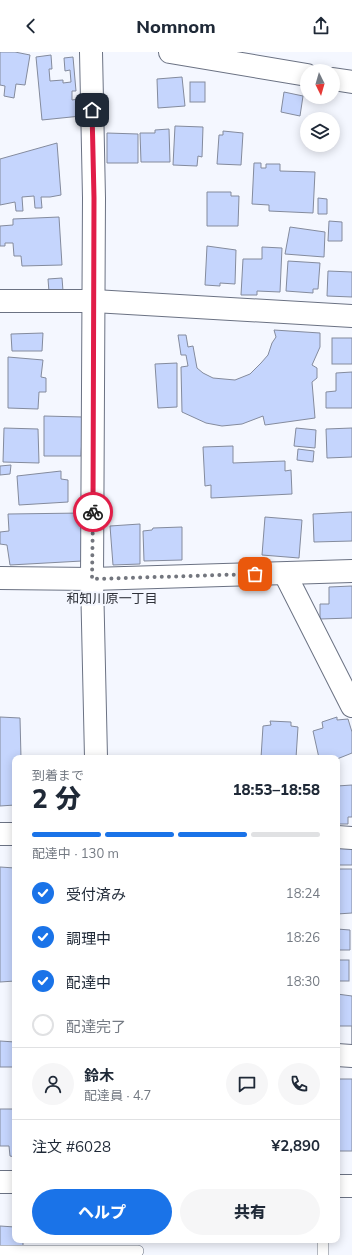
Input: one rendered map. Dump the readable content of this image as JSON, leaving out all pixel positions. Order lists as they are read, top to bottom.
{
  "districts": ["和知川原一丁目"],
  "north": "bottom",
  "page": {
    "header": "Nomnom",
    "heading": ["2 分", "到着まで", "18:53–18:58"],
    "panel": [
      "鈴木",
      "配達員 · 4.7",
      "注文 #6028",
      "¥2,890"
    ],
    "bar": "配達中 · 130 m",
    "list": [
      ["受付済み", "18:24"],
      ["調理中", "18:26"],
      ["配達中", "18:30"],
      "配達完了"
    ],
    "buttons": ["ヘルプ", "共有"]
  }
}
